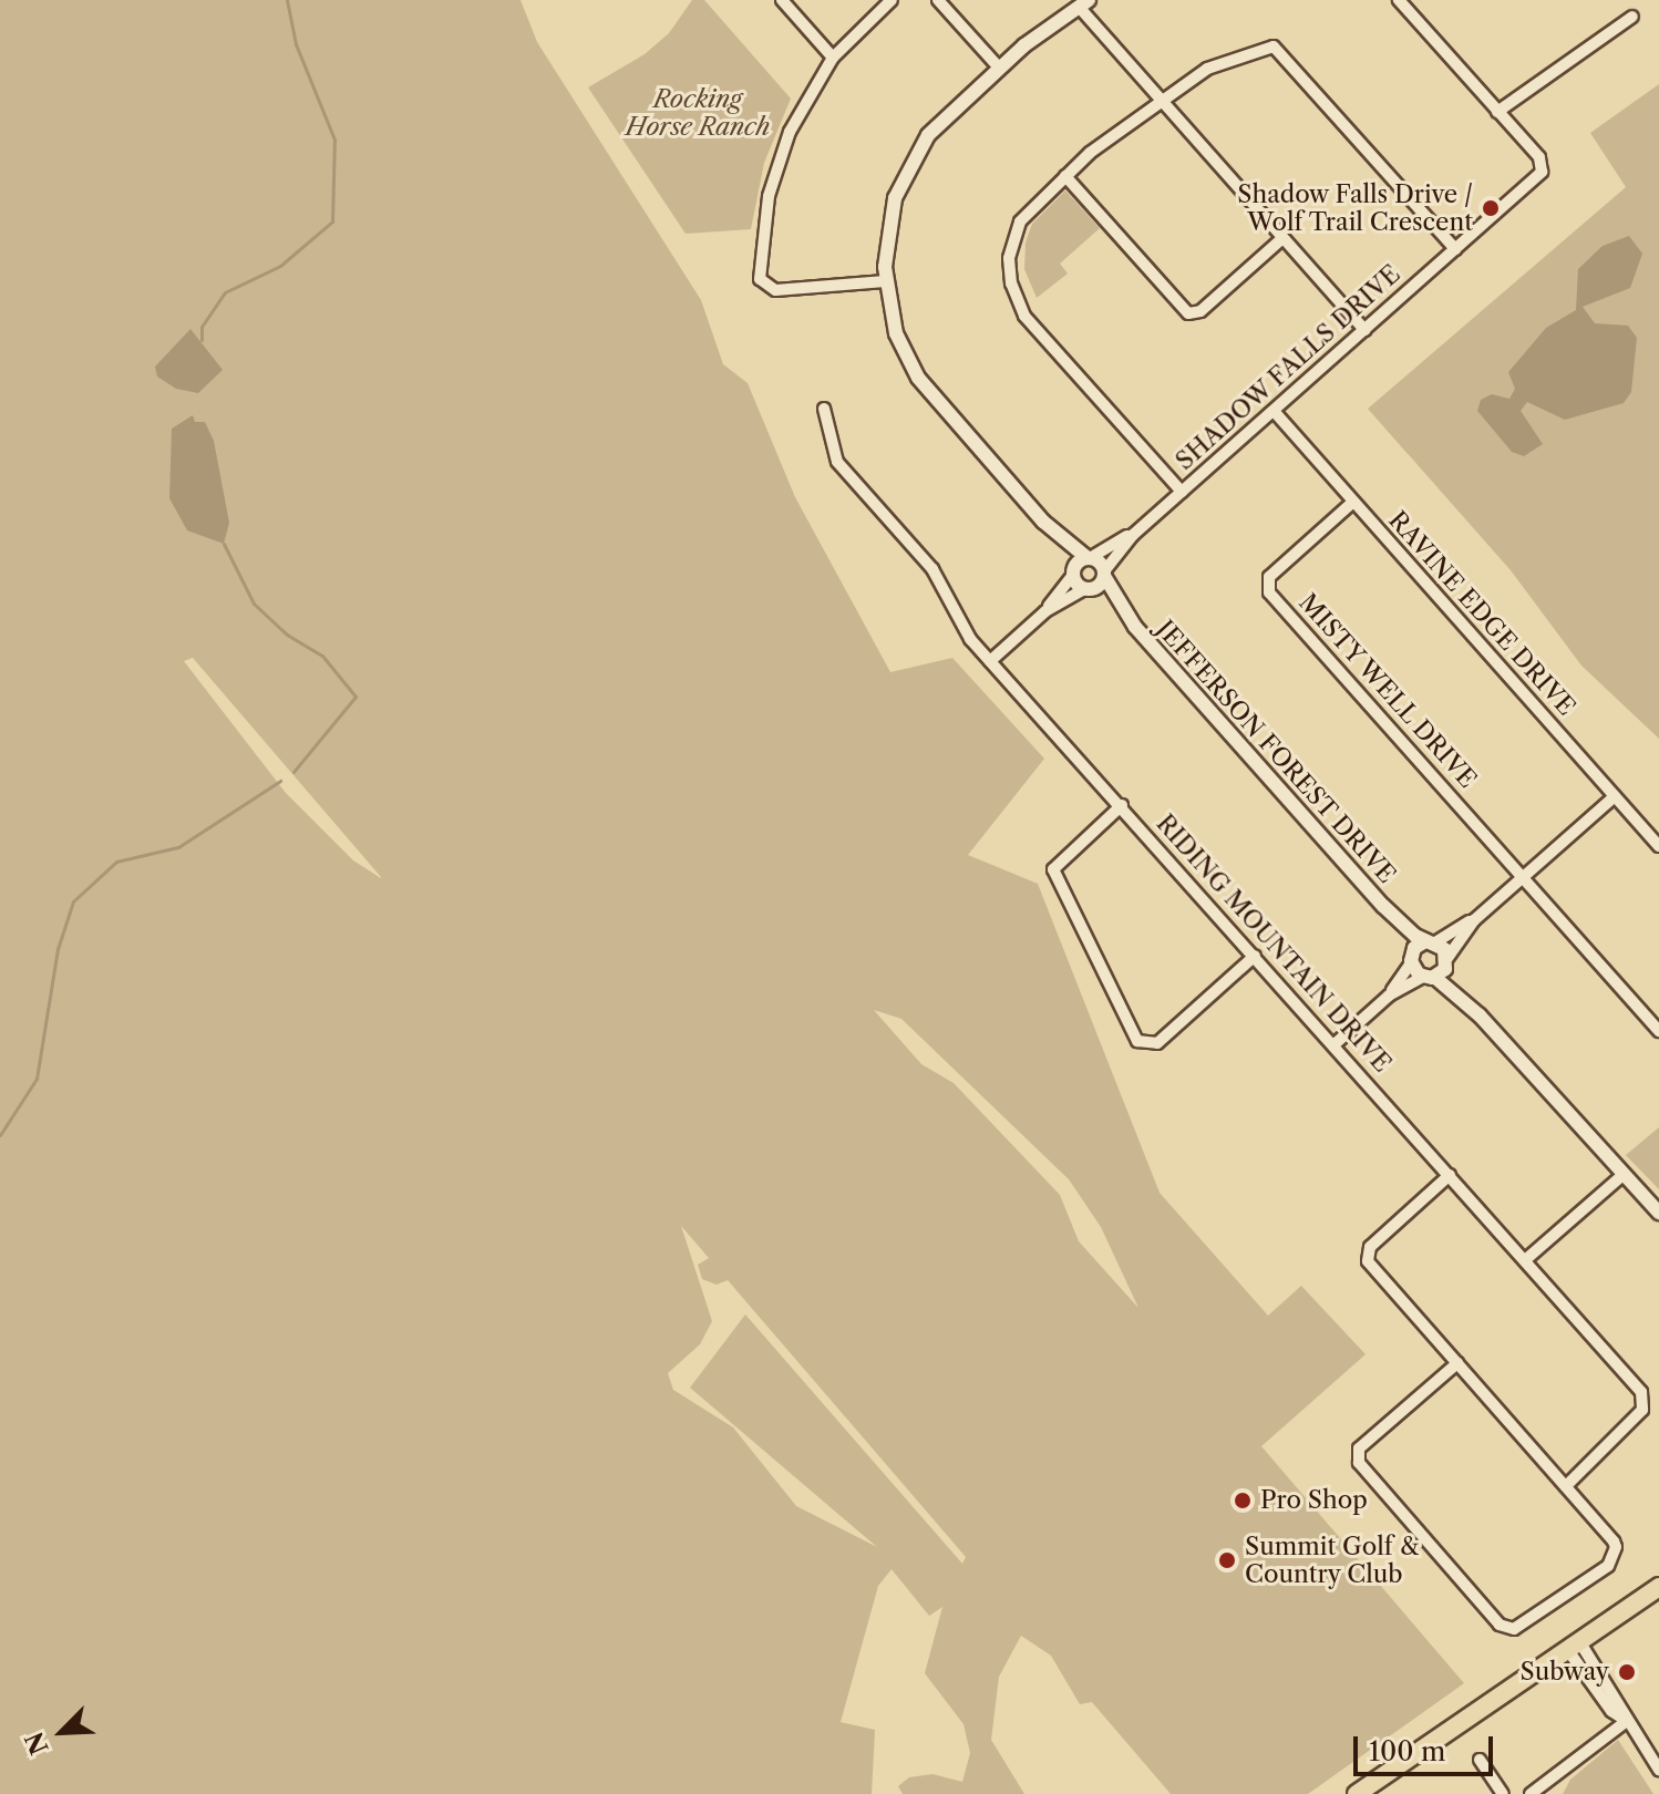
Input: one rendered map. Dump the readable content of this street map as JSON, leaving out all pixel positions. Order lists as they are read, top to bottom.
{
  "streets": {
    "street": [
      "SHADOW FALLS DRIVE",
      "RAVINE EDGE DRIVE",
      "MISTY WELL DRIVE",
      "JEFFERSON FOREST DRIVE",
      "RIDING MOUNTAIN DRIVE"
    ]
  },
  "crossings": [
    ["SHADOW FALLS DRIVE", "RAVINE EDGE DRIVE"],
    ["SHADOW FALLS DRIVE", "JEFFERSON FOREST DRIVE"],
    ["RAVINE EDGE DRIVE", "MISTY WELL DRIVE"]
  ],
  "parks": ["Rocking Horse Ranch"],
  "places": [
    "Shadow Falls Drive / Wolf Trail Crescent",
    "Pro Shop",
    "Summit Golf & Country Club",
    "Subway"
  ],
  "scale_bar": "100 m",
  "north": "bottom left"
}
